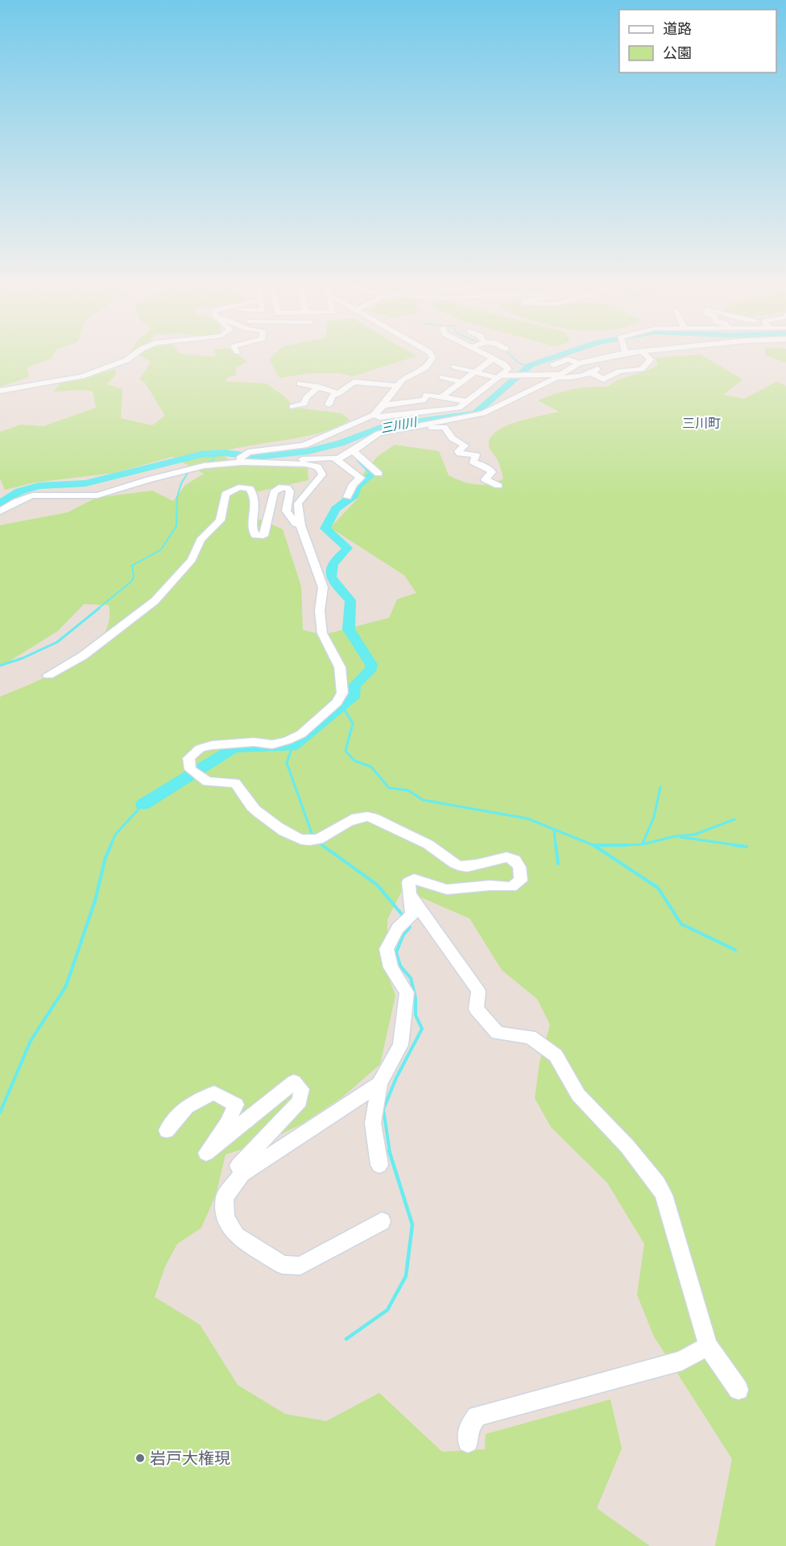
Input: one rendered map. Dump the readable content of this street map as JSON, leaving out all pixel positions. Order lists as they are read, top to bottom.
{
  "districts": ["三川町"],
  "water": ["三川川"],
  "places": ["岩戸大権現"],
  "legend": ["道路", "公園"]
}
